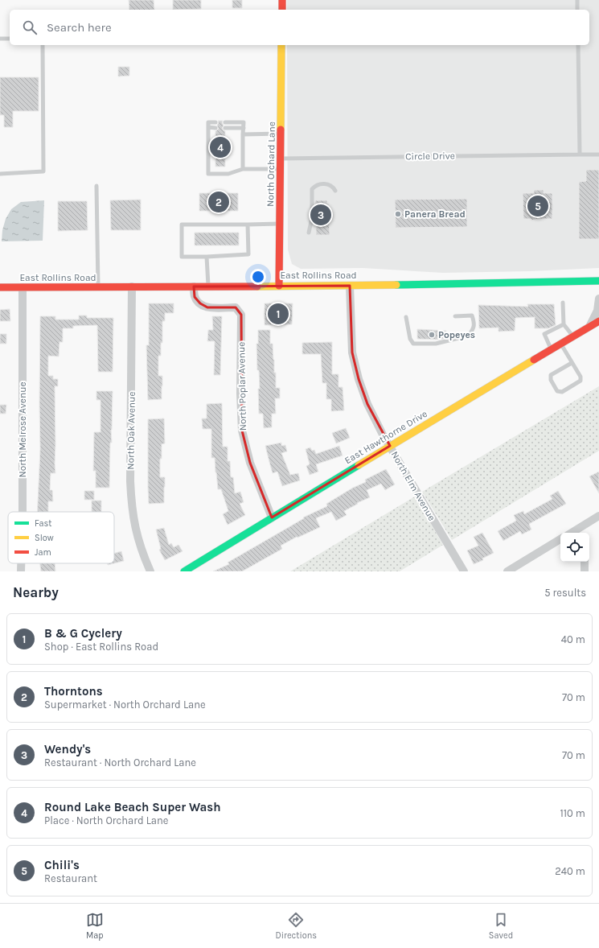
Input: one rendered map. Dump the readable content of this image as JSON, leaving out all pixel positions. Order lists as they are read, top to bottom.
{
  "streets": {
    "street": [
      "North Orchard Lane",
      "East Rollins Road",
      "North Poplar Avenue",
      "North Melrose Avenue",
      "North Oak Avenue",
      "East Hawthorne Drive",
      "North Elm Avenue"
    ],
    "lane": ["Circle Drive"]
  },
  "crossings": [
    ["Circle Drive", "North Orchard Lane"],
    ["North Orchard Lane", "East Rollins Road"],
    ["East Rollins Road", "North Poplar Avenue"],
    ["East Rollins Road", "North Melrose Avenue"],
    ["East Rollins Road", "North Oak Avenue"],
    ["East Rollins Road", "North Elm Avenue"],
    ["North Poplar Avenue", "East Hawthorne Drive"],
    ["East Hawthorne Drive", "North Elm Avenue"]
  ],
  "places": ["Panera Bread", "Popeyes"],
  "legend": ["Fast", "Slow", "Jam"],
  "page": {
    "search": "Search here",
    "pins": [
      "4",
      "2",
      "5",
      "3",
      "1"
    ],
    "heading": ["Nearby", "5 results"],
    "list": [
      {
        "mark": "1",
        "name": "B & G Cyclery",
        "note": "Shop · East Rollins Road",
        "value": "40 m"
      },
      {
        "mark": "2",
        "name": "Thorntons",
        "note": "Supermarket · North Orchard Lane",
        "value": "70 m"
      },
      {
        "mark": "3",
        "name": "Wendy's",
        "note": "Restaurant · North Orchard Lane",
        "value": "70 m"
      },
      {
        "mark": "4",
        "name": "Round Lake Beach Super Wash",
        "note": "Place · North Orchard Lane",
        "value": "110 m"
      },
      {
        "mark": "5",
        "name": "Chili's",
        "note": "Restaurant",
        "value": "240 m"
      }
    ],
    "nav": ["Map", "Directions", "Saved"]
  }
}
